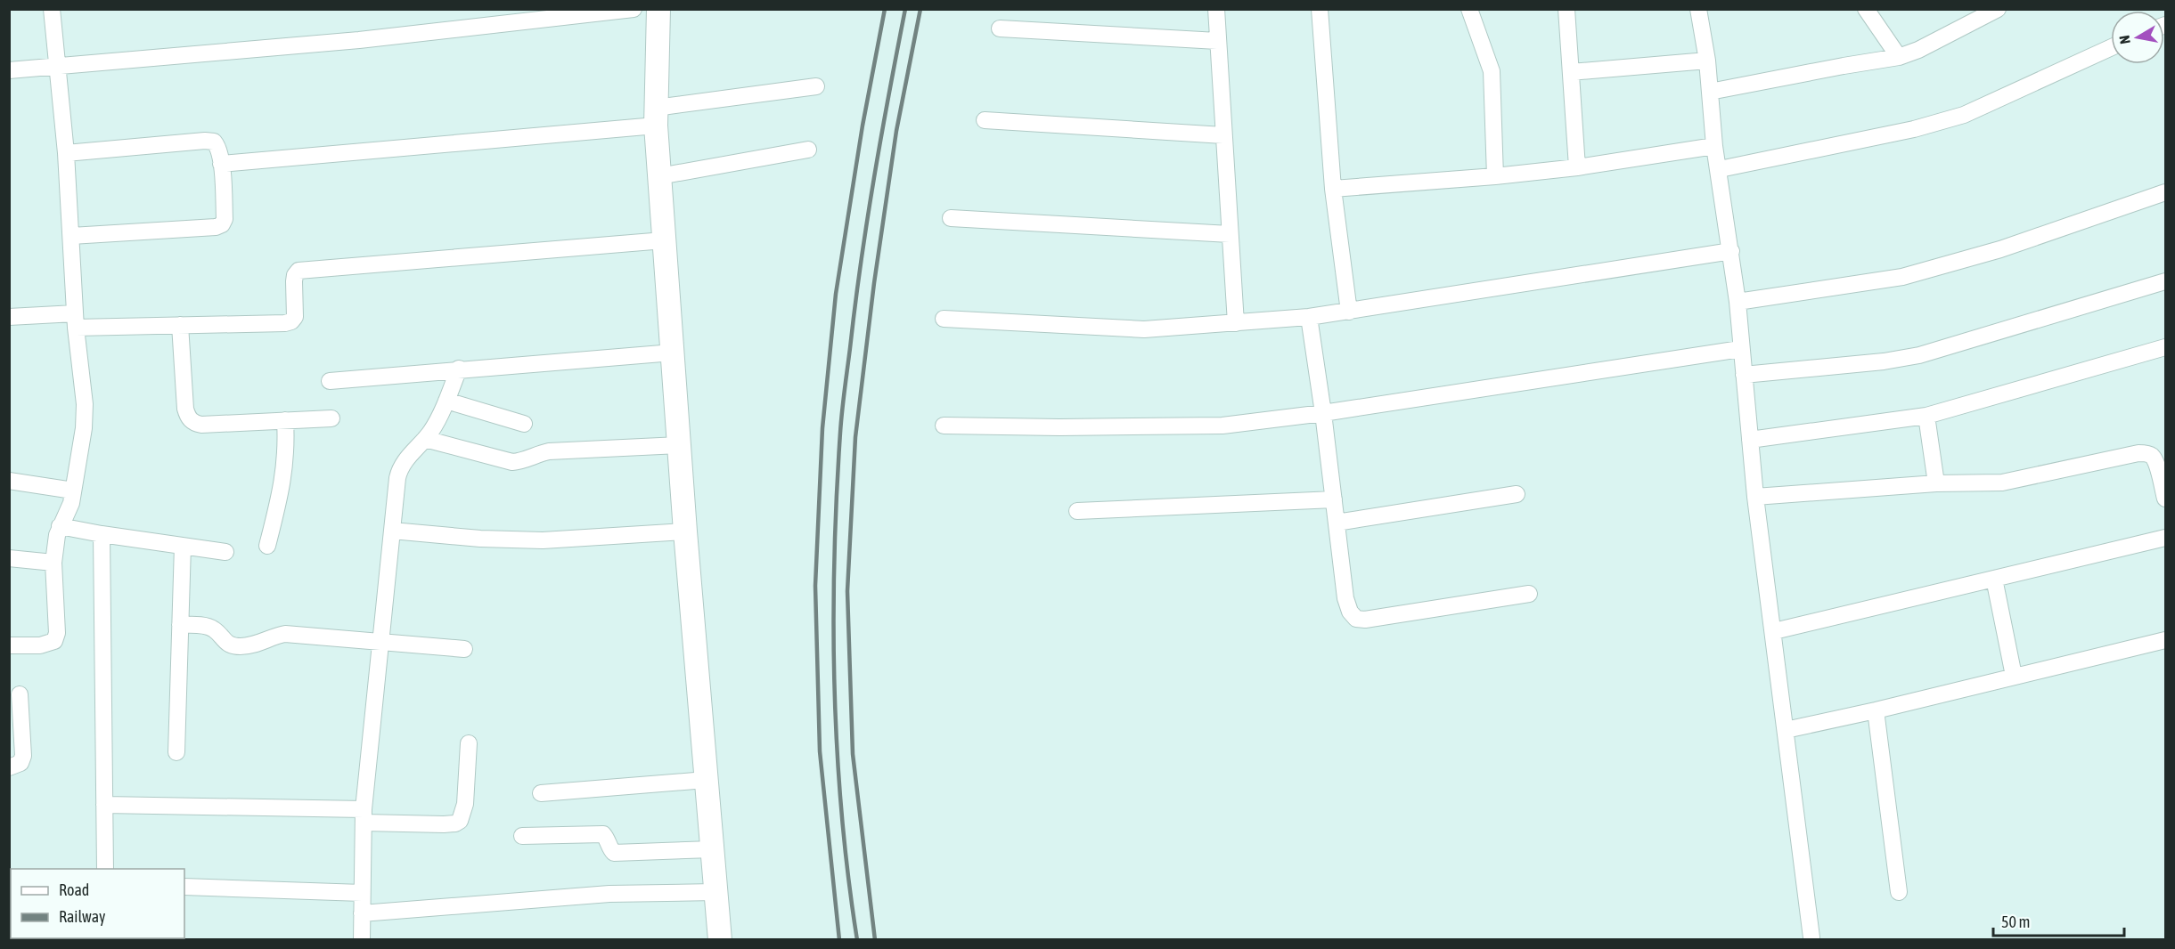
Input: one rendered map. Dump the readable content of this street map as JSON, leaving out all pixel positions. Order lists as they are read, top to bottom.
{
  "legend": ["Road", "Railway"],
  "scale_bar": "50 m",
  "north": "left"
}
